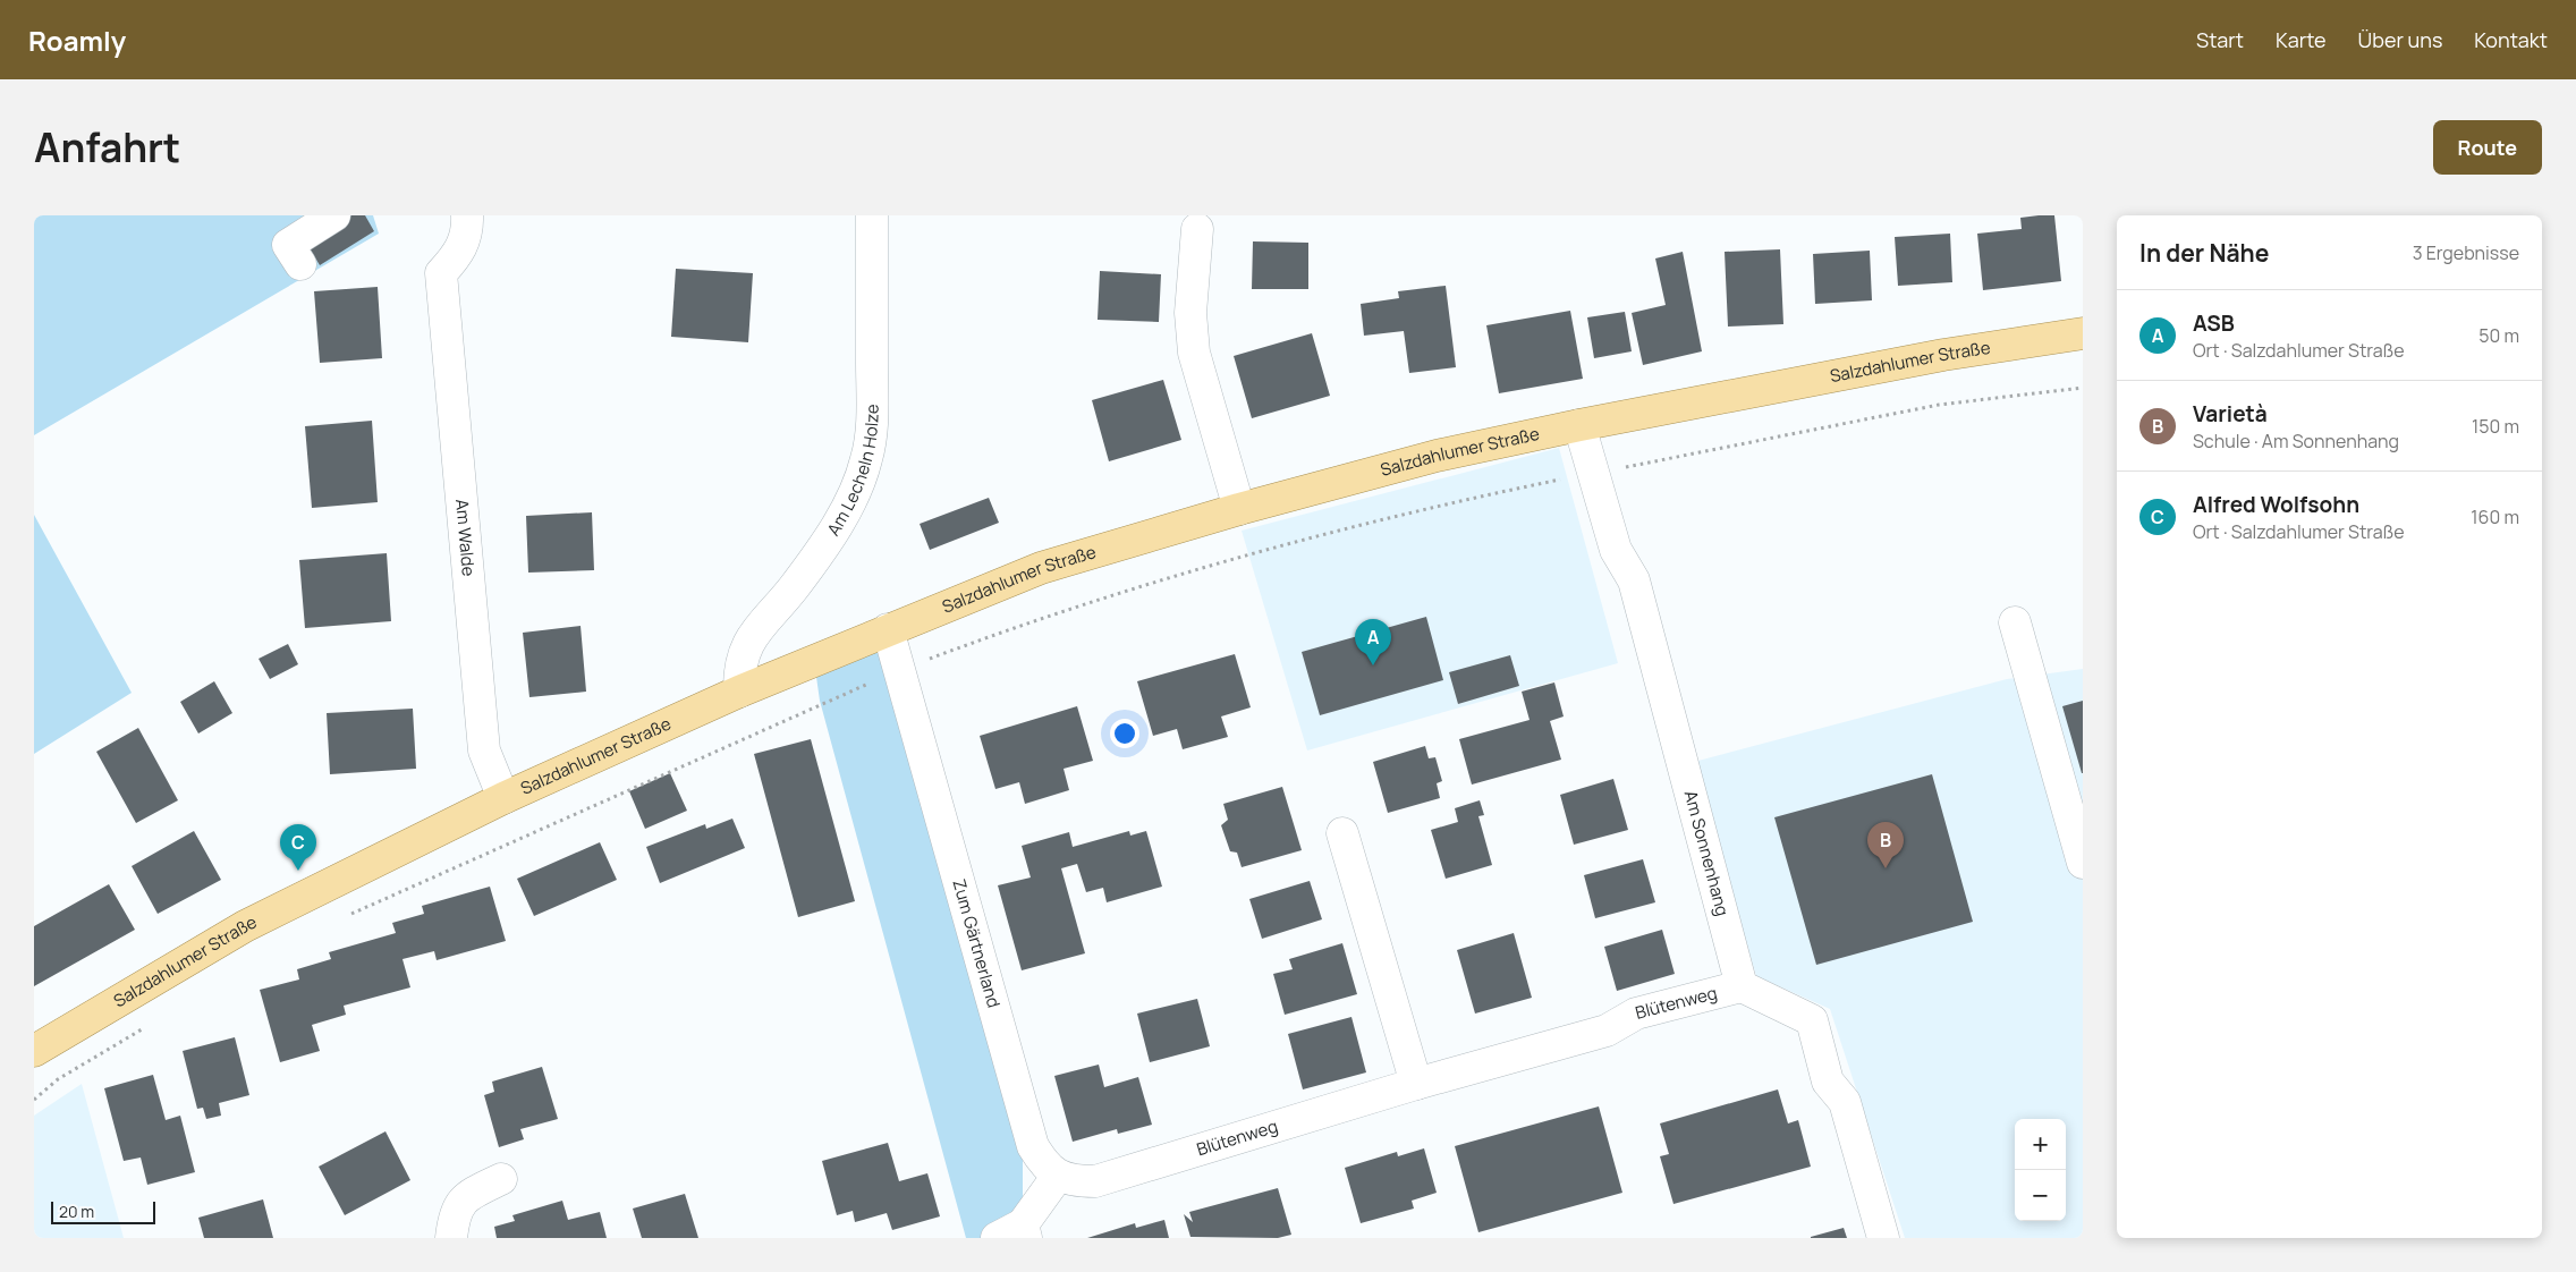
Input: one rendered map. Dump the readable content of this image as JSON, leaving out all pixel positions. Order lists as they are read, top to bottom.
{
  "streets": {
    "main road": ["Salzdahlumer Straße"],
    "street": [
      "Am Lecheln Holze",
      "Am Walde",
      "Am Sonnenhang",
      "Zum Gärtnerland",
      "Blütenweg"
    ]
  },
  "crossings": [
    ["Salzdahlumer Straße", "Am Lecheln Holze"],
    ["Salzdahlumer Straße", "Am Walde"],
    ["Salzdahlumer Straße", "Am Sonnenhang"],
    ["Salzdahlumer Straße", "Zum Gärtnerland"],
    ["Am Sonnenhang", "Blütenweg"],
    ["Zum Gärtnerland", "Blütenweg"]
  ],
  "scale_bar": "20 m",
  "page": {
    "header": "Roamly",
    "nav": [
      "Start",
      "Karte",
      "Über uns",
      "Kontakt"
    ],
    "title": "Anfahrt",
    "buttons": "Route",
    "heading": ["In der Nähe", "3 Ergebnisse"],
    "list": [
      {
        "mark": "A",
        "name": "ASB",
        "note": "Ort · Salzdahlumer Straße",
        "value": "50 m"
      },
      {
        "mark": "B",
        "name": "Varietà",
        "note": "Schule · Am Sonnenhang",
        "value": "150 m"
      },
      {
        "mark": "C",
        "name": "Alfred Wolfsohn",
        "note": "Ort · Salzdahlumer Straße",
        "value": "160 m"
      }
    ],
    "pins": ["A", "B", "C"],
    "map_buttons": ["+", "−"],
    "scale": "20 m"
  }
}
